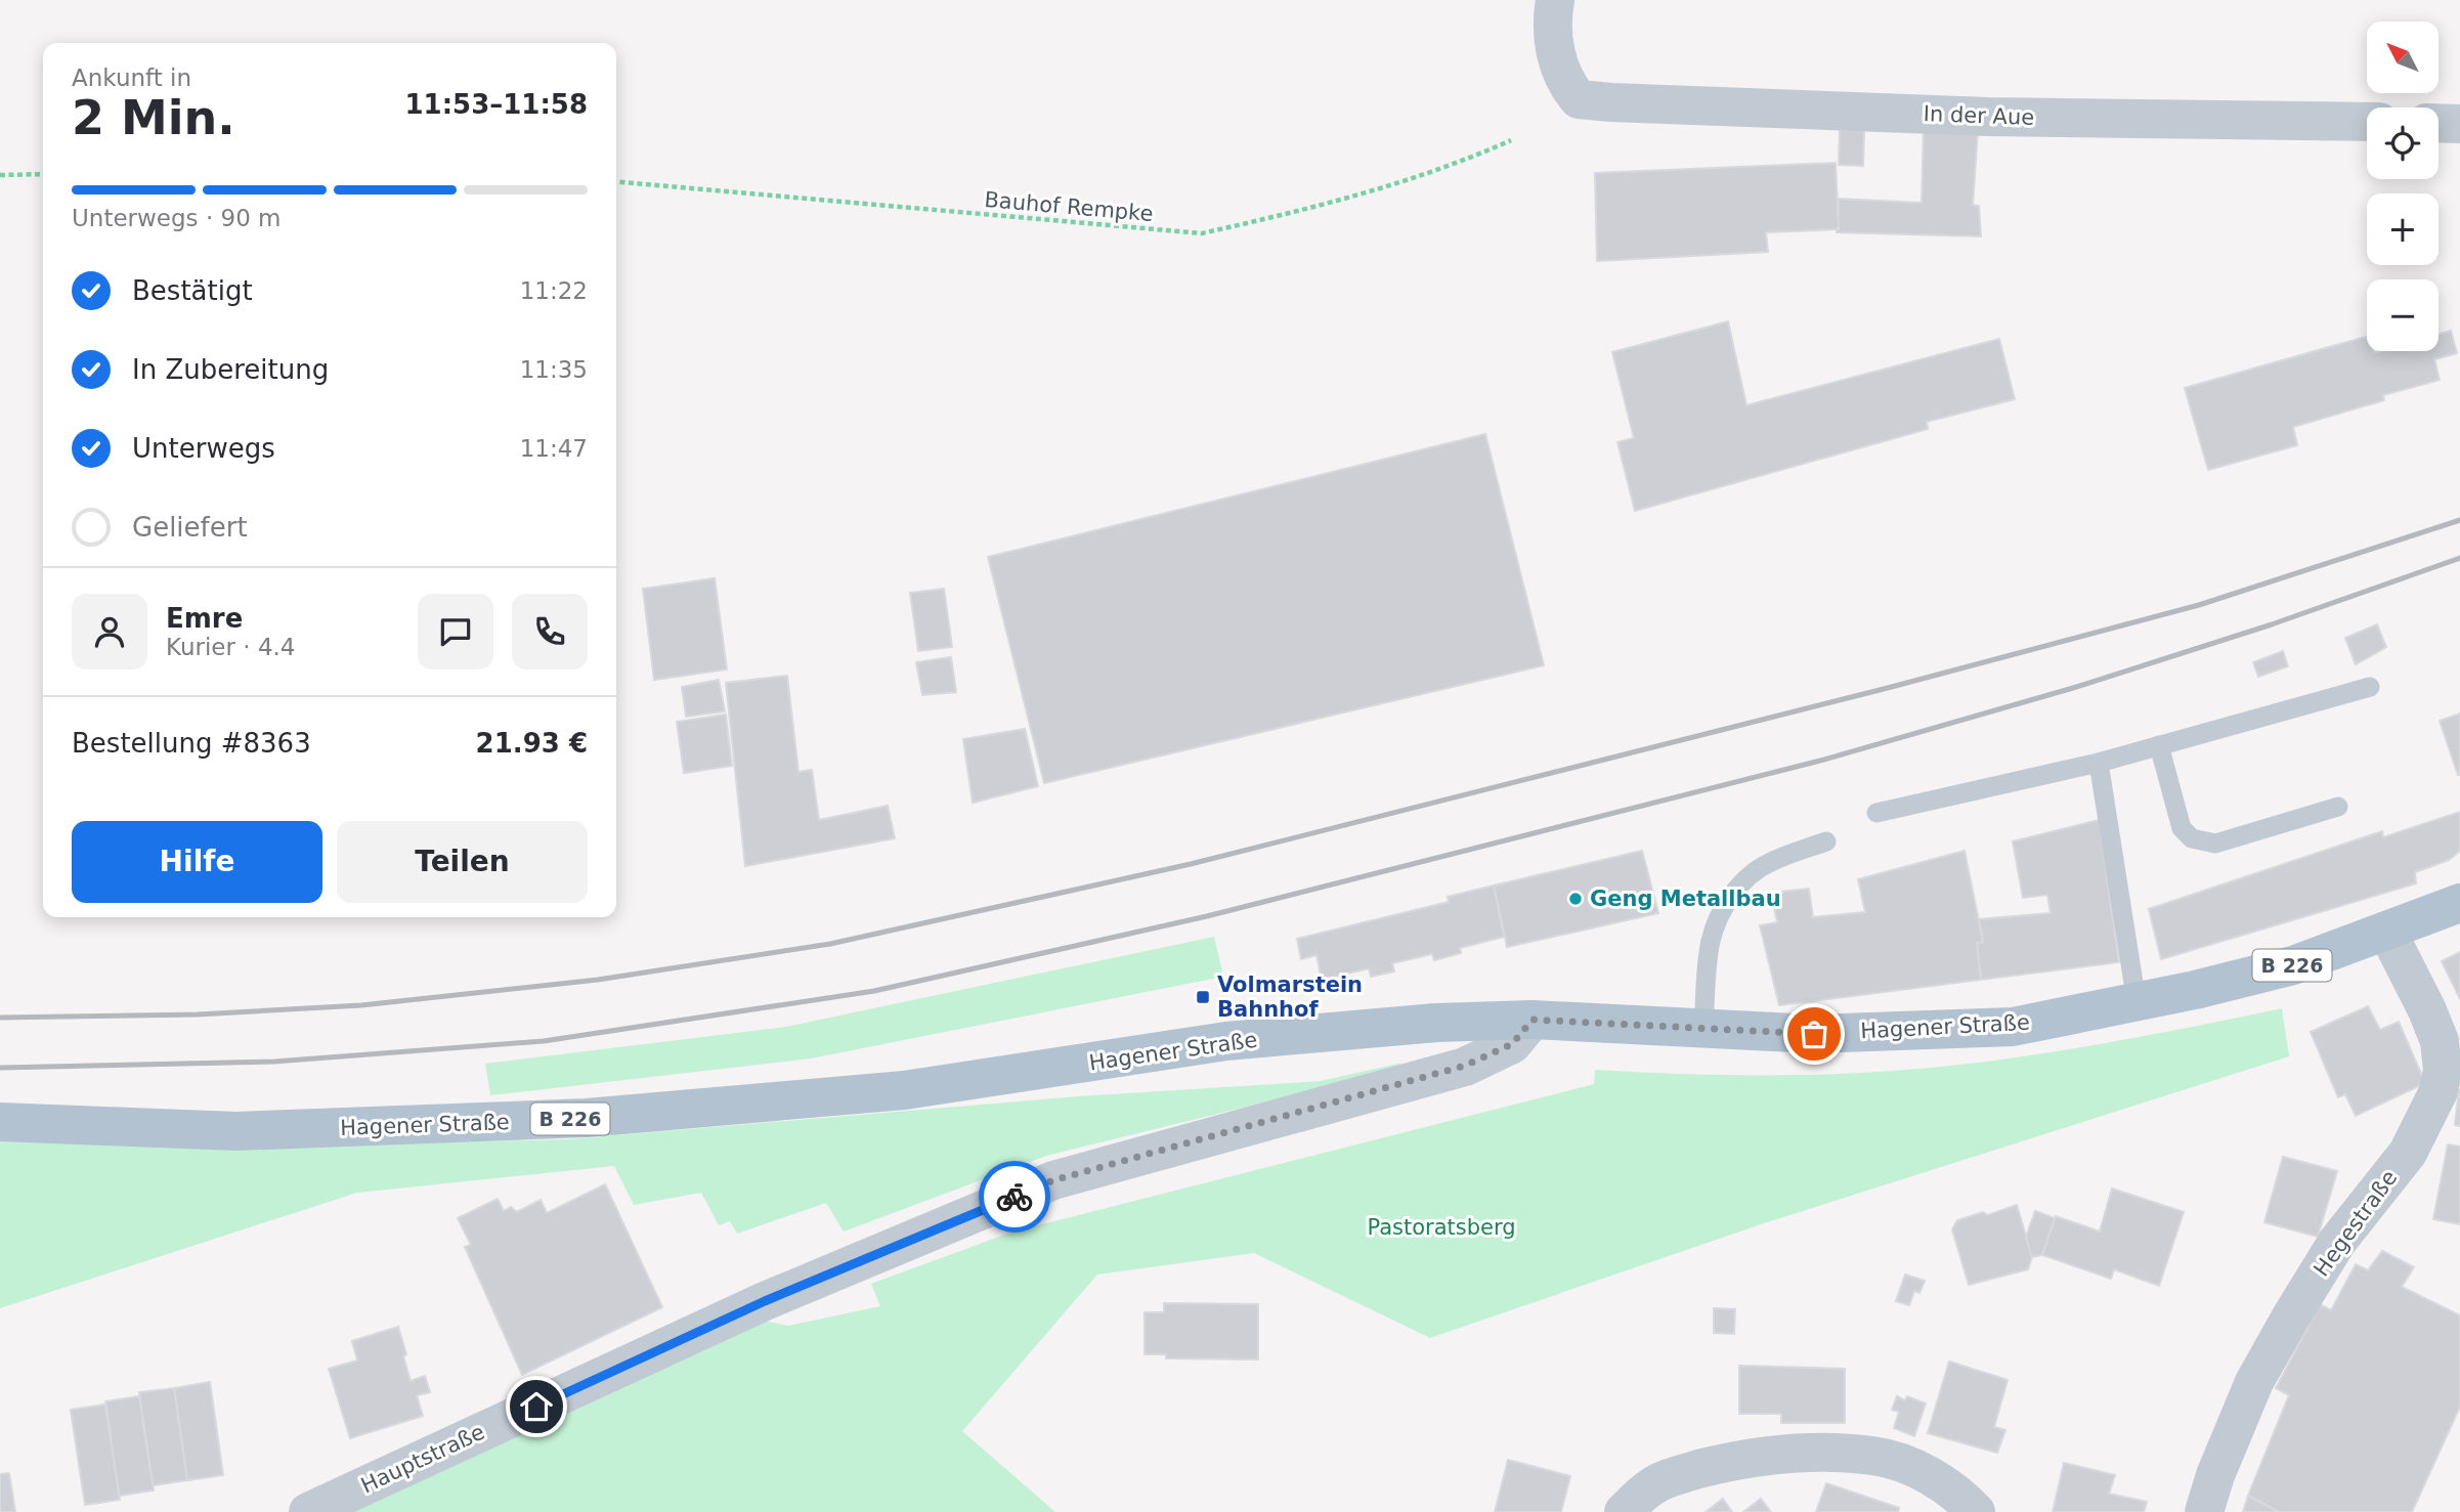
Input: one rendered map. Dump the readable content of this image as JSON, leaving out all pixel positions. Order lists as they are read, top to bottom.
{
  "streets": {
    "main road": ["B 226", "Hagener Straße"],
    "street": ["In der Aue", "Hegestraße", "Hauptstraße"],
    "path": ["Bauhof Rempke"]
  },
  "crossings": [
    ["Hagener Straße", "Hegestraße"],
    ["Hagener Straße", "Hauptstraße"]
  ],
  "parks": ["Pastoratsberg"],
  "places": {
    "other": ["Geng Metallbau"],
    "transit": ["Volmarstein Bahnhof"]
  },
  "north": "top left",
  "page": {
    "map_buttons": ["+", "−"],
    "heading": ["2 Min.", "Ankunft in", "11:53–11:58"],
    "panel": [
      "Emre",
      "Kurier · 4.4",
      "Bestellung #8363",
      "21.93 €"
    ],
    "bar": "Unterwegs · 90 m",
    "list": [
      ["Bestätigt", "11:22"],
      ["In Zubereitung", "11:35"],
      ["Unterwegs", "11:47"],
      "Geliefert"
    ],
    "buttons": ["Hilfe", "Teilen"]
  }
}
